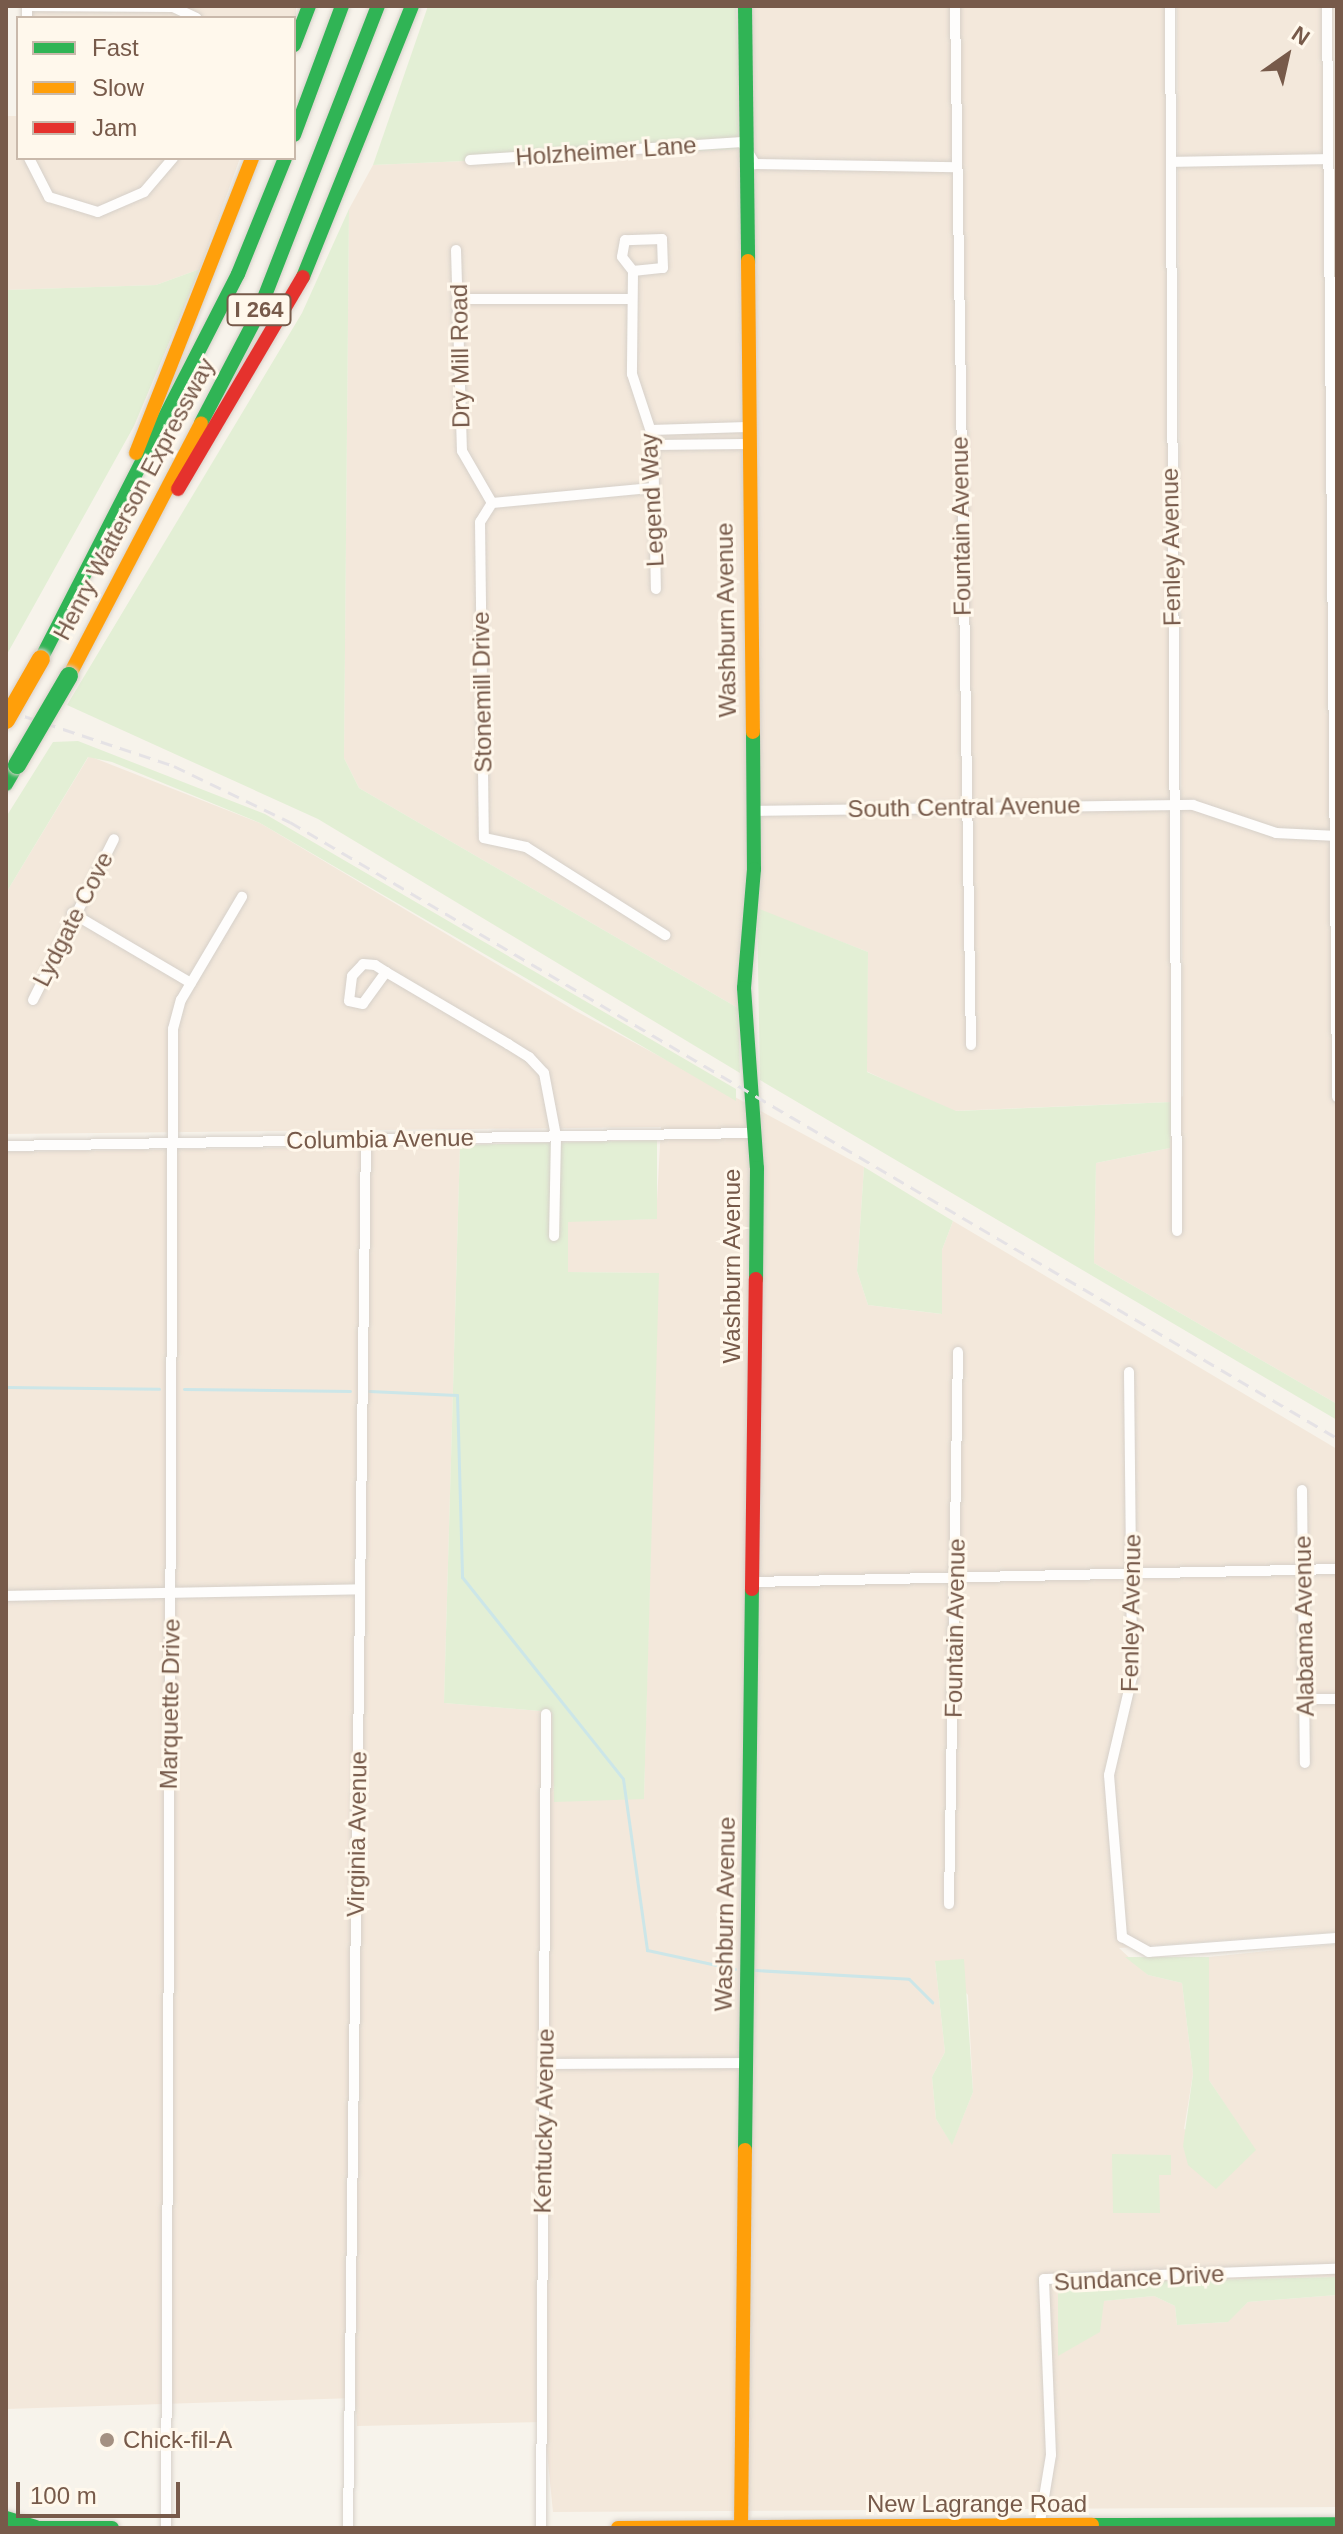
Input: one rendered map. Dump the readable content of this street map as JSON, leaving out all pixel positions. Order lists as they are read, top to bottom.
{
  "streets": {
    "main road": [
      "I 264",
      "Henry Watterson Expressway",
      "Washburn Avenue",
      "New Lagrange Road"
    ],
    "street": [
      "Holzheimer Lane",
      "Dry Mill Road",
      "Legend Way",
      "Fountain Avenue",
      "Fenley Avenue",
      "Stonemill Drive",
      "South Central Avenue",
      "Lydgate Cove",
      "Columbia Avenue",
      "Alabama Avenue",
      "Marquette Drive",
      "Virginia Avenue",
      "Kentucky Avenue",
      "Sundance Drive"
    ]
  },
  "crossings": [
    ["Holzheimer Lane", "Washburn Avenue"],
    ["Dry Mill Road", "Stonemill Drive"],
    ["Fountain Avenue", "South Central Avenue"],
    ["Fenley Avenue", "South Central Avenue"],
    ["Washburn Avenue", "South Central Avenue"],
    ["Washburn Avenue", "Columbia Avenue"],
    ["Washburn Avenue", "New Lagrange Road"],
    ["Columbia Avenue", "Marquette Drive"],
    ["Columbia Avenue", "Virginia Avenue"],
    ["Sundance Drive", "New Lagrange Road"]
  ],
  "places": ["Chick-fil-A"],
  "legend": ["Fast", "Slow", "Jam"],
  "scale_bar": "100 m",
  "north": "top right"
}
